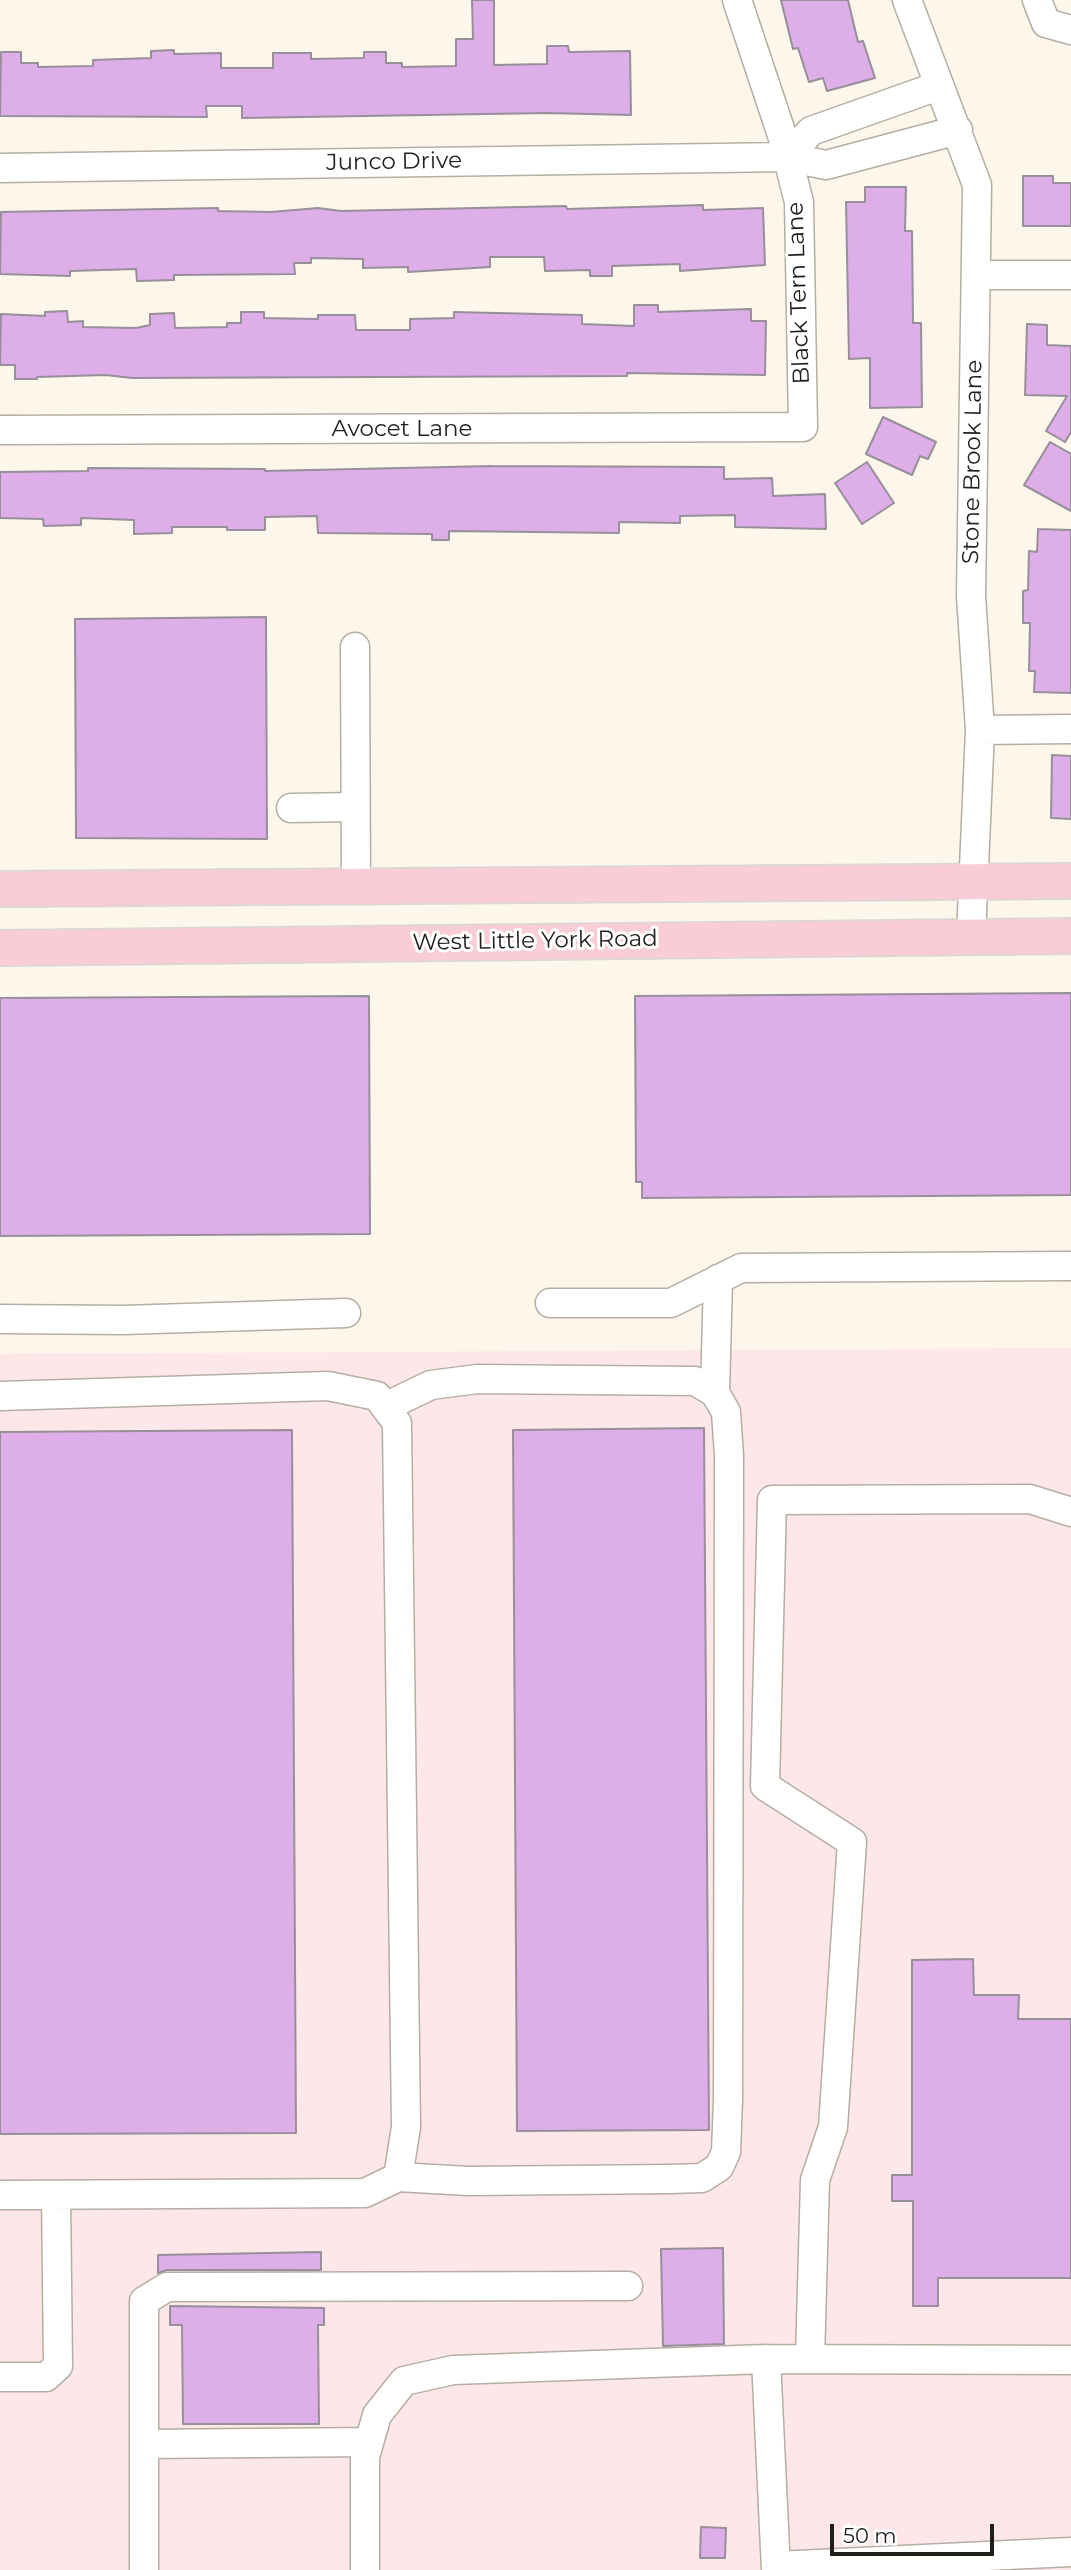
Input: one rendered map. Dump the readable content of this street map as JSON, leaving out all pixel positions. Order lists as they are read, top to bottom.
{
  "streets": {
    "main road": ["West Little York Road"],
    "street": [
      "Junco Drive",
      "Black Tern Lane",
      "Avocet Lane",
      "Stone Brook Lane"
    ]
  },
  "crossings": [
    ["Junco Drive", "Black Tern Lane"],
    ["Junco Drive", "Stone Brook Lane"],
    ["Black Tern Lane", "Avocet Lane"],
    ["Stone Brook Lane", "West Little York Road"]
  ],
  "scale_bar": "50 m"
}
